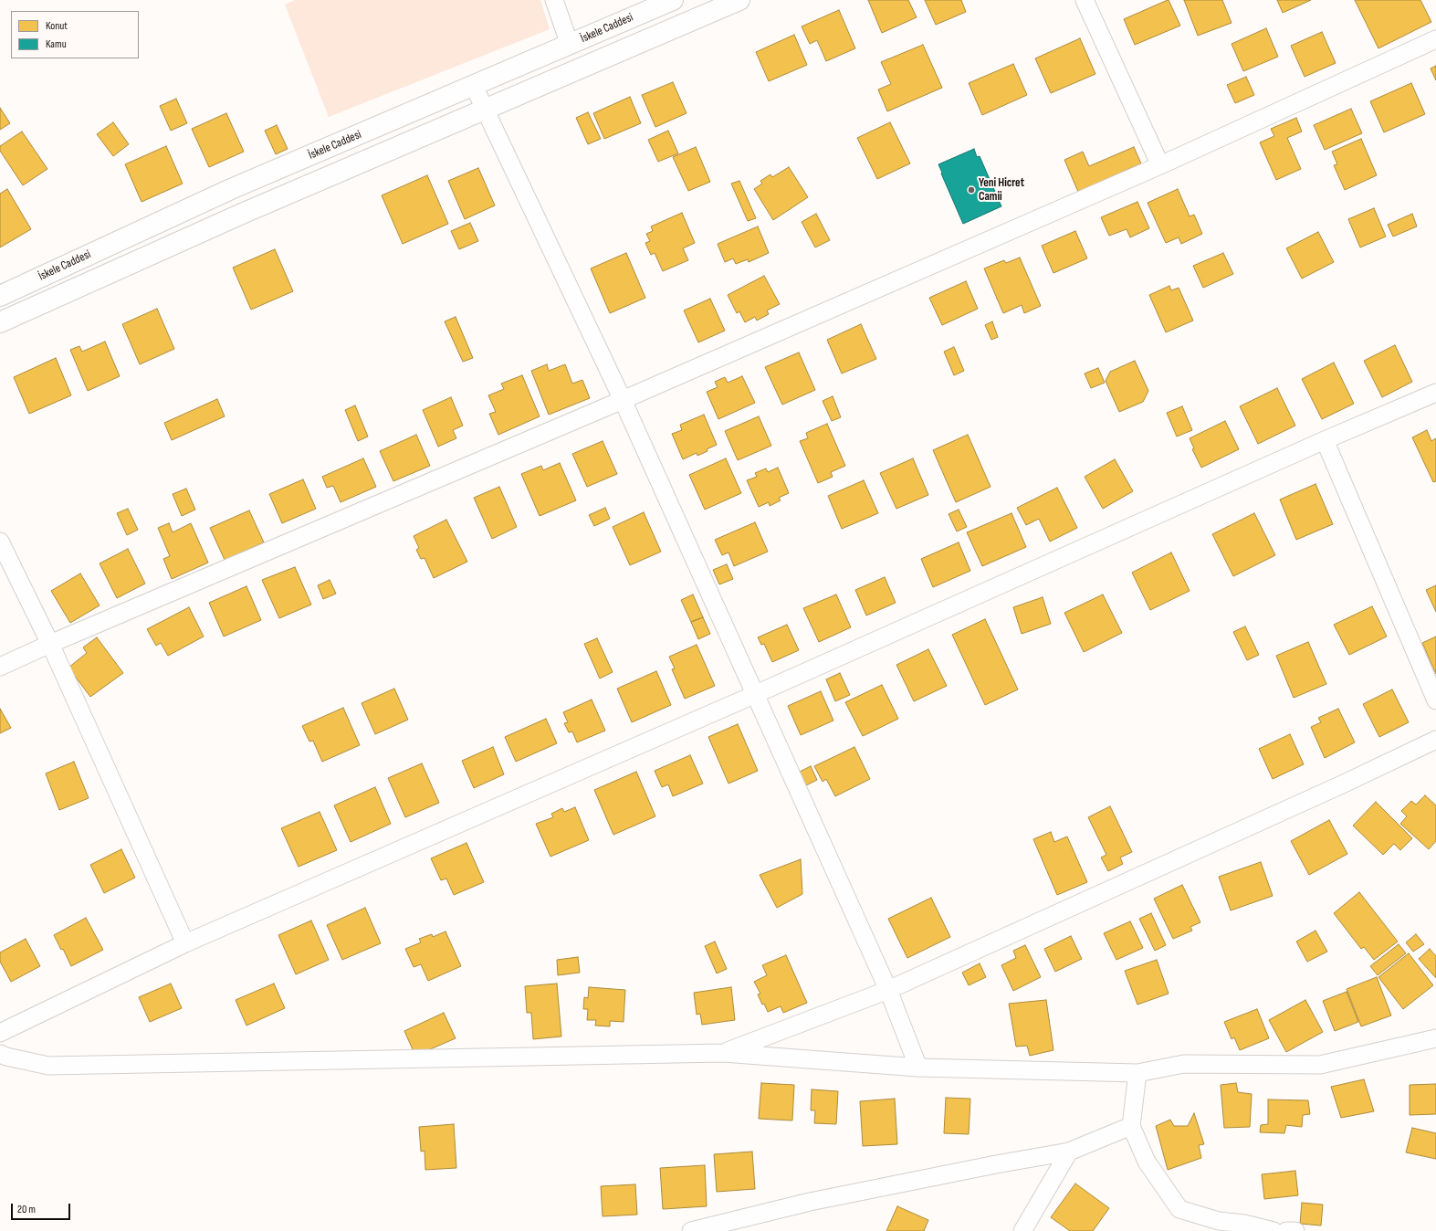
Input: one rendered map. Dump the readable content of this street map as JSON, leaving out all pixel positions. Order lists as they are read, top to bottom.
{
  "streets": {
    "main road": ["İskele Caddesi"]
  },
  "places": ["Yeni Hicret Camii"],
  "legend": ["Konut", "Kamu"],
  "scale_bar": "20 m"
}
